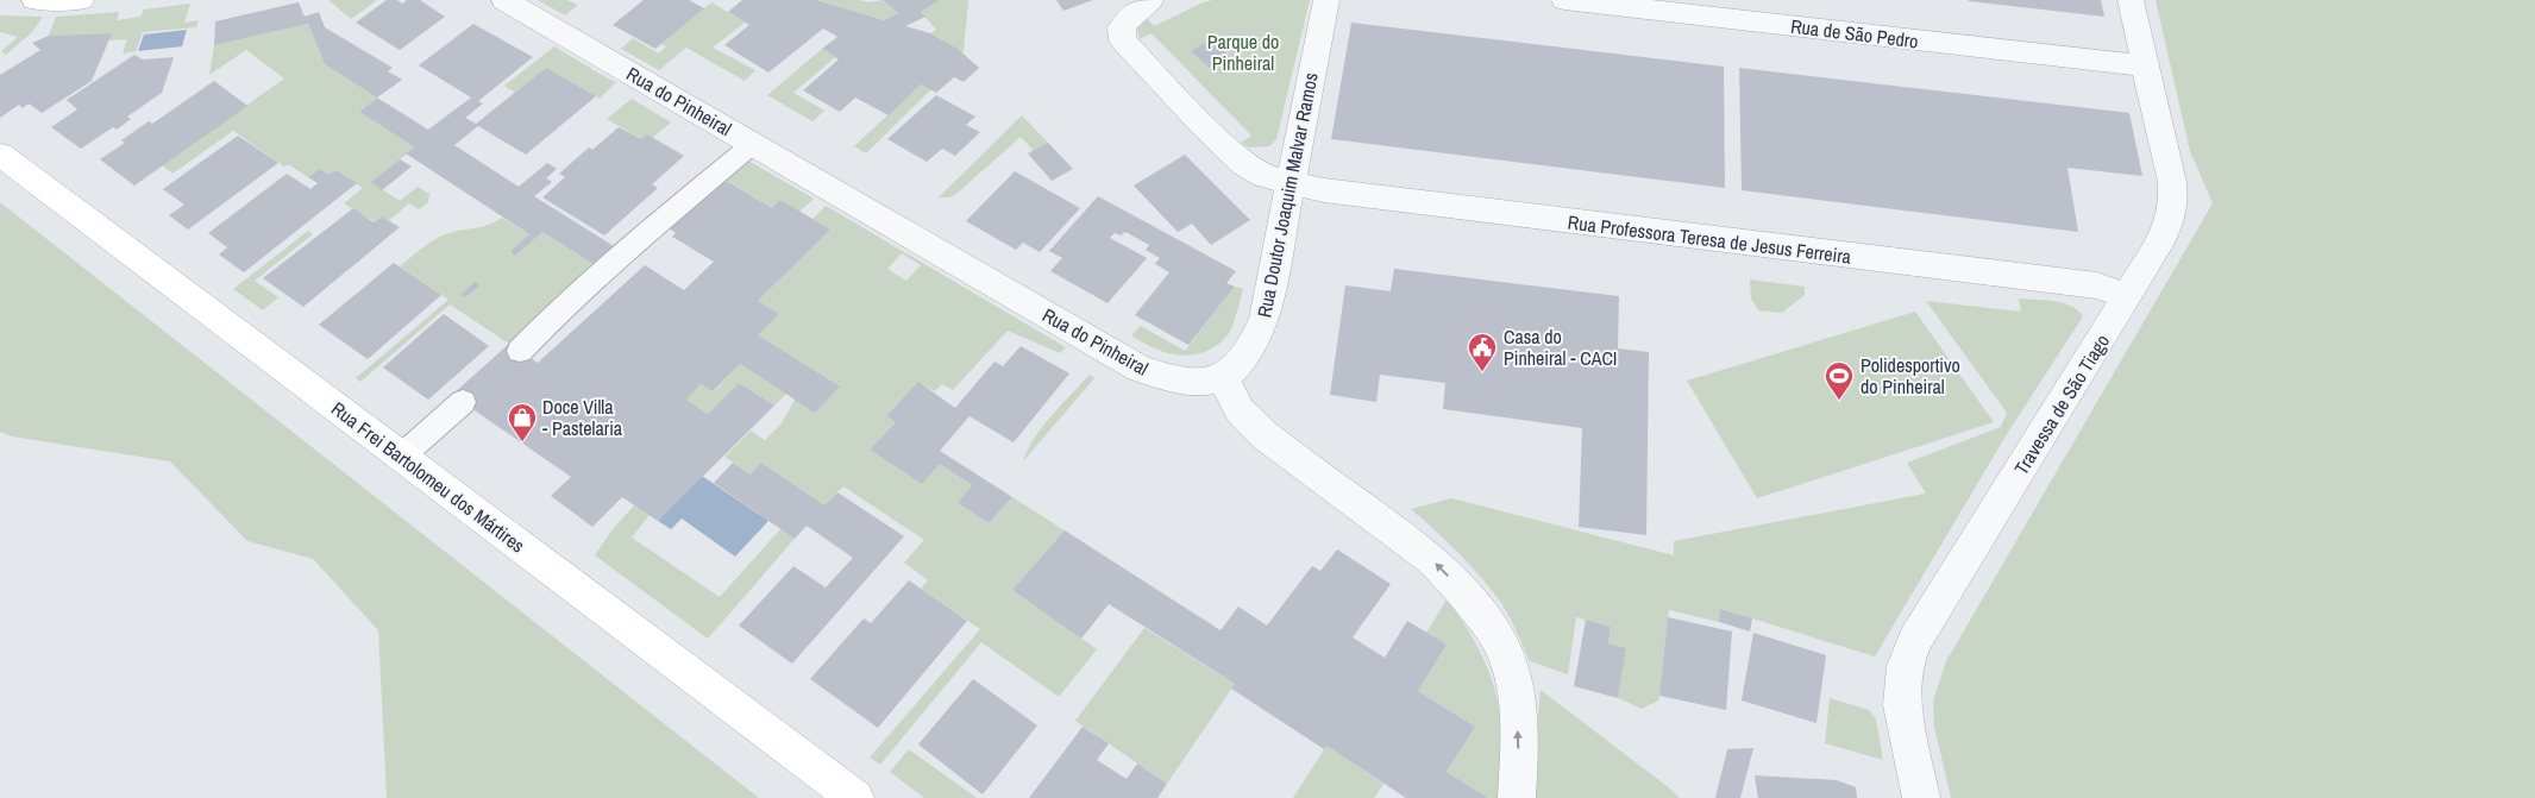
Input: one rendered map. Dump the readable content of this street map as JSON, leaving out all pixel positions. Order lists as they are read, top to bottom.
{
  "streets": {
    "main road": ["Rua Frei Bartolomeu dos Mártires"],
    "street": [
      "Rua de São Pedro",
      "Rua do Pinheiral",
      "Rua Doutor Joaquim Malvar Ramos",
      "Rua Professora Teresa de Jesus Ferreira",
      "Travessa de São Tiago"
    ]
  },
  "crossings": [
    ["Rua de São Pedro", "Travessa de São Tiago"],
    ["Rua do Pinheiral", "Rua Doutor Joaquim Malvar Ramos"],
    ["Rua Doutor Joaquim Malvar Ramos", "Rua Professora Teresa de Jesus Ferreira"],
    ["Rua Professora Teresa de Jesus Ferreira", "Travessa de São Tiago"]
  ],
  "parks": ["Parque do Pinheiral"],
  "places": {
    "public building": ["Casa do Pinheiral - CACI"],
    "sports": ["Polidesportivo do Pinheiral"],
    "shop": ["Doce Villa - Pastelaria"]
  }
}
